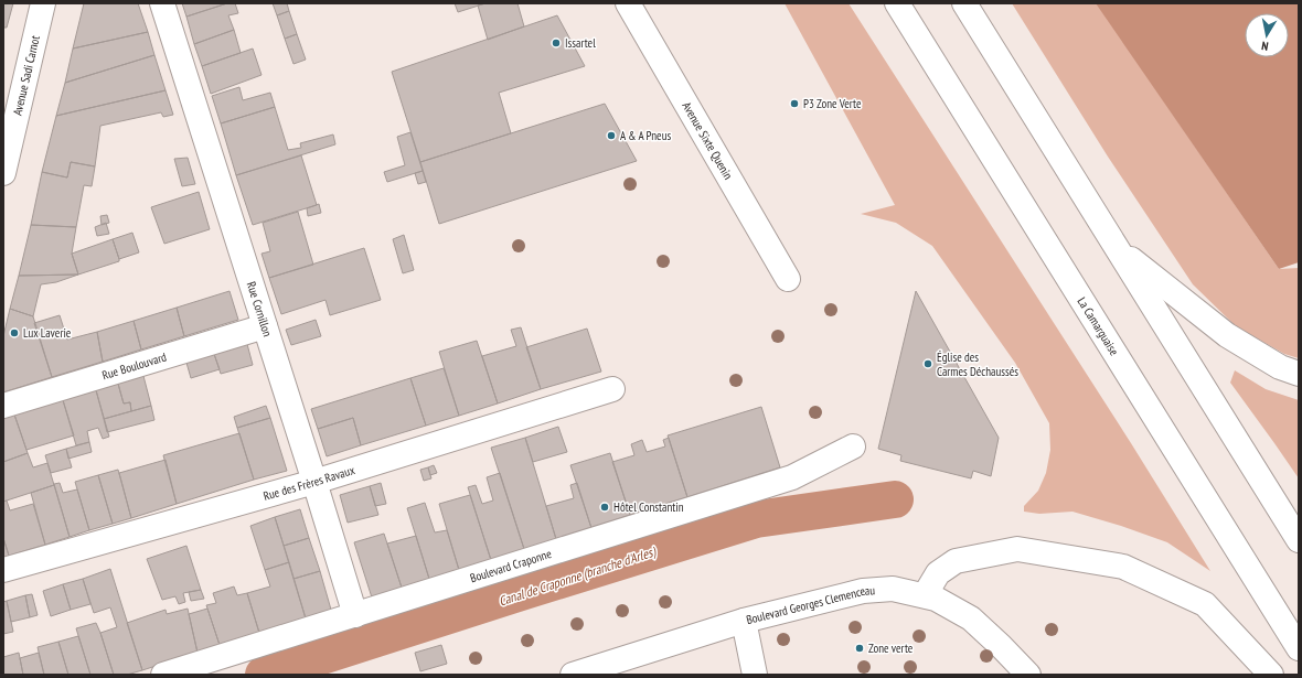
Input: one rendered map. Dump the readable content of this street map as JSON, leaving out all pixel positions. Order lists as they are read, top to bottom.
{
  "streets": {
    "main road": [
      "Avenue Sadi Carnot",
      "Avenue Sixte Quenin",
      "Rue Cornillon",
      "La Camarguaise",
      "Rue Boulouvard",
      "Rue des Frères Ravaux",
      "Boulevard Craponne",
      "Boulevard Georges Clemenceau"
    ]
  },
  "crossings": [
    ["Rue Cornillon", "Rue Boulouvard"],
    ["Rue Cornillon", "Rue des Frères Ravaux"],
    ["Rue Cornillon", "Boulevard Craponne"]
  ],
  "water": ["Canal de Craponne (branche d'Arles)"],
  "places": [
    "Issartel",
    "P3 Zone Verte",
    "A & A Pneus",
    "Lux Laverie",
    "Église des Carmes Déchaussés",
    "Hôtel Constantin",
    "Zone verte"
  ],
  "north": "bottom"
}
